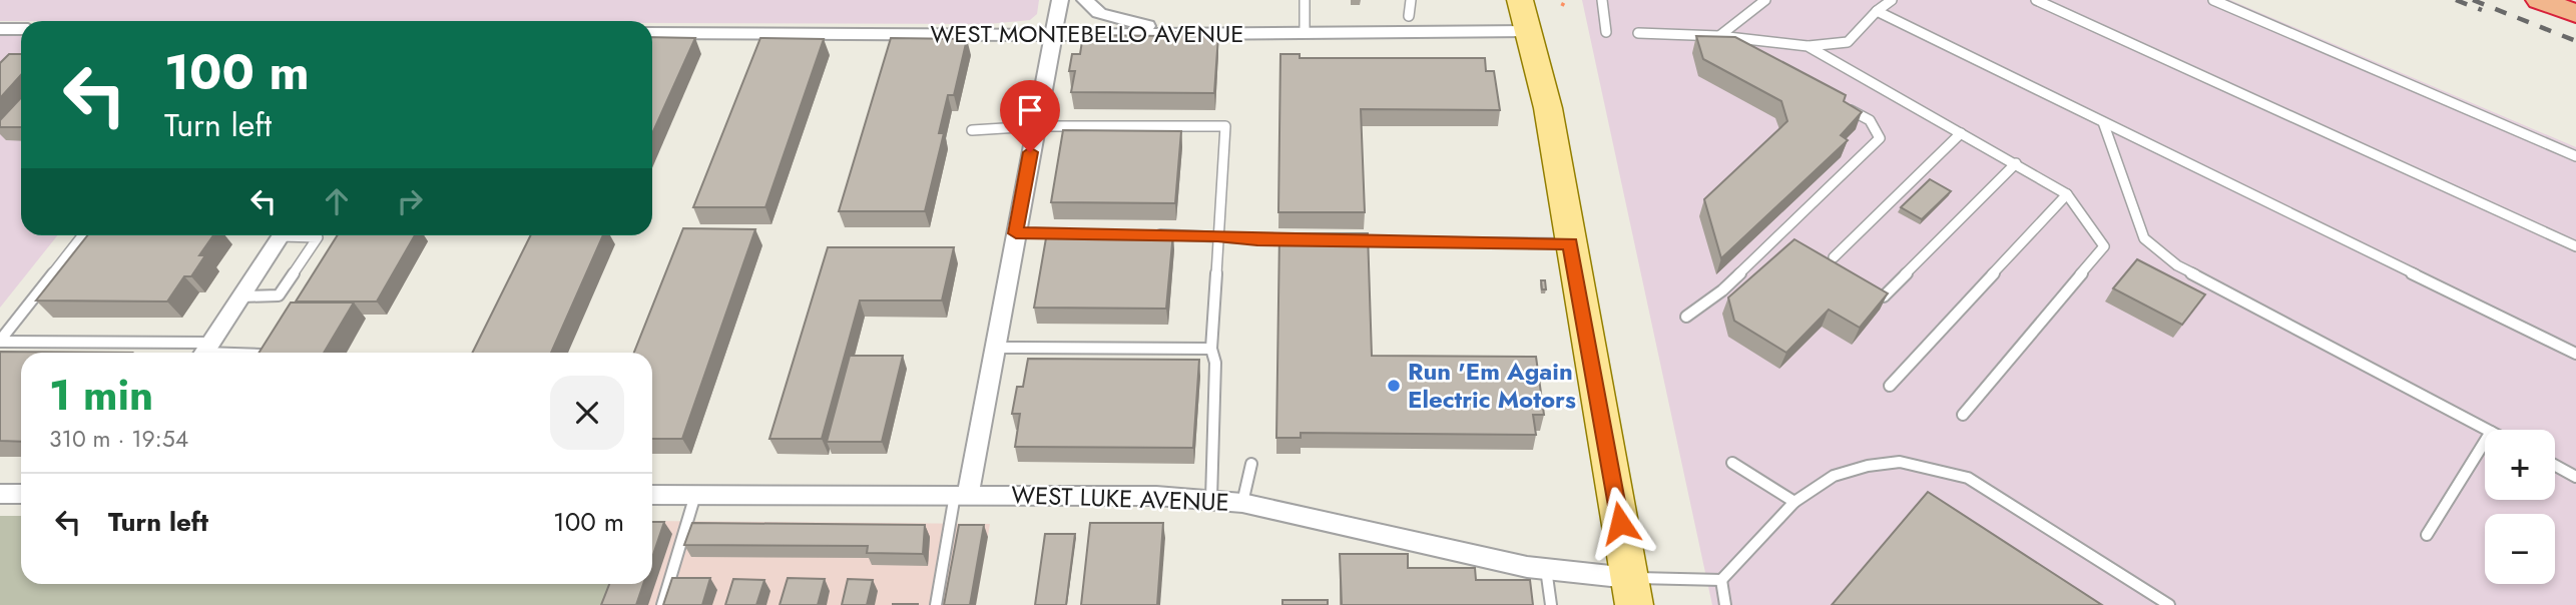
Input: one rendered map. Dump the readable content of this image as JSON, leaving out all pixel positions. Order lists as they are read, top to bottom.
{
  "streets": {
    "street": ["WEST MONTEBELLO AVENUE", "WEST LUKE AVENUE"]
  },
  "places": ["Run 'Em Again Electric Motors"],
  "page": {
    "turn": ["100 m", "Turn left"],
    "heading": ["1 min", "310 m · 19:54"],
    "map_buttons": ["+", "−"],
    "list": [
      {
        "name": "Turn left",
        "value": "100 m"
      }
    ]
  }
}
